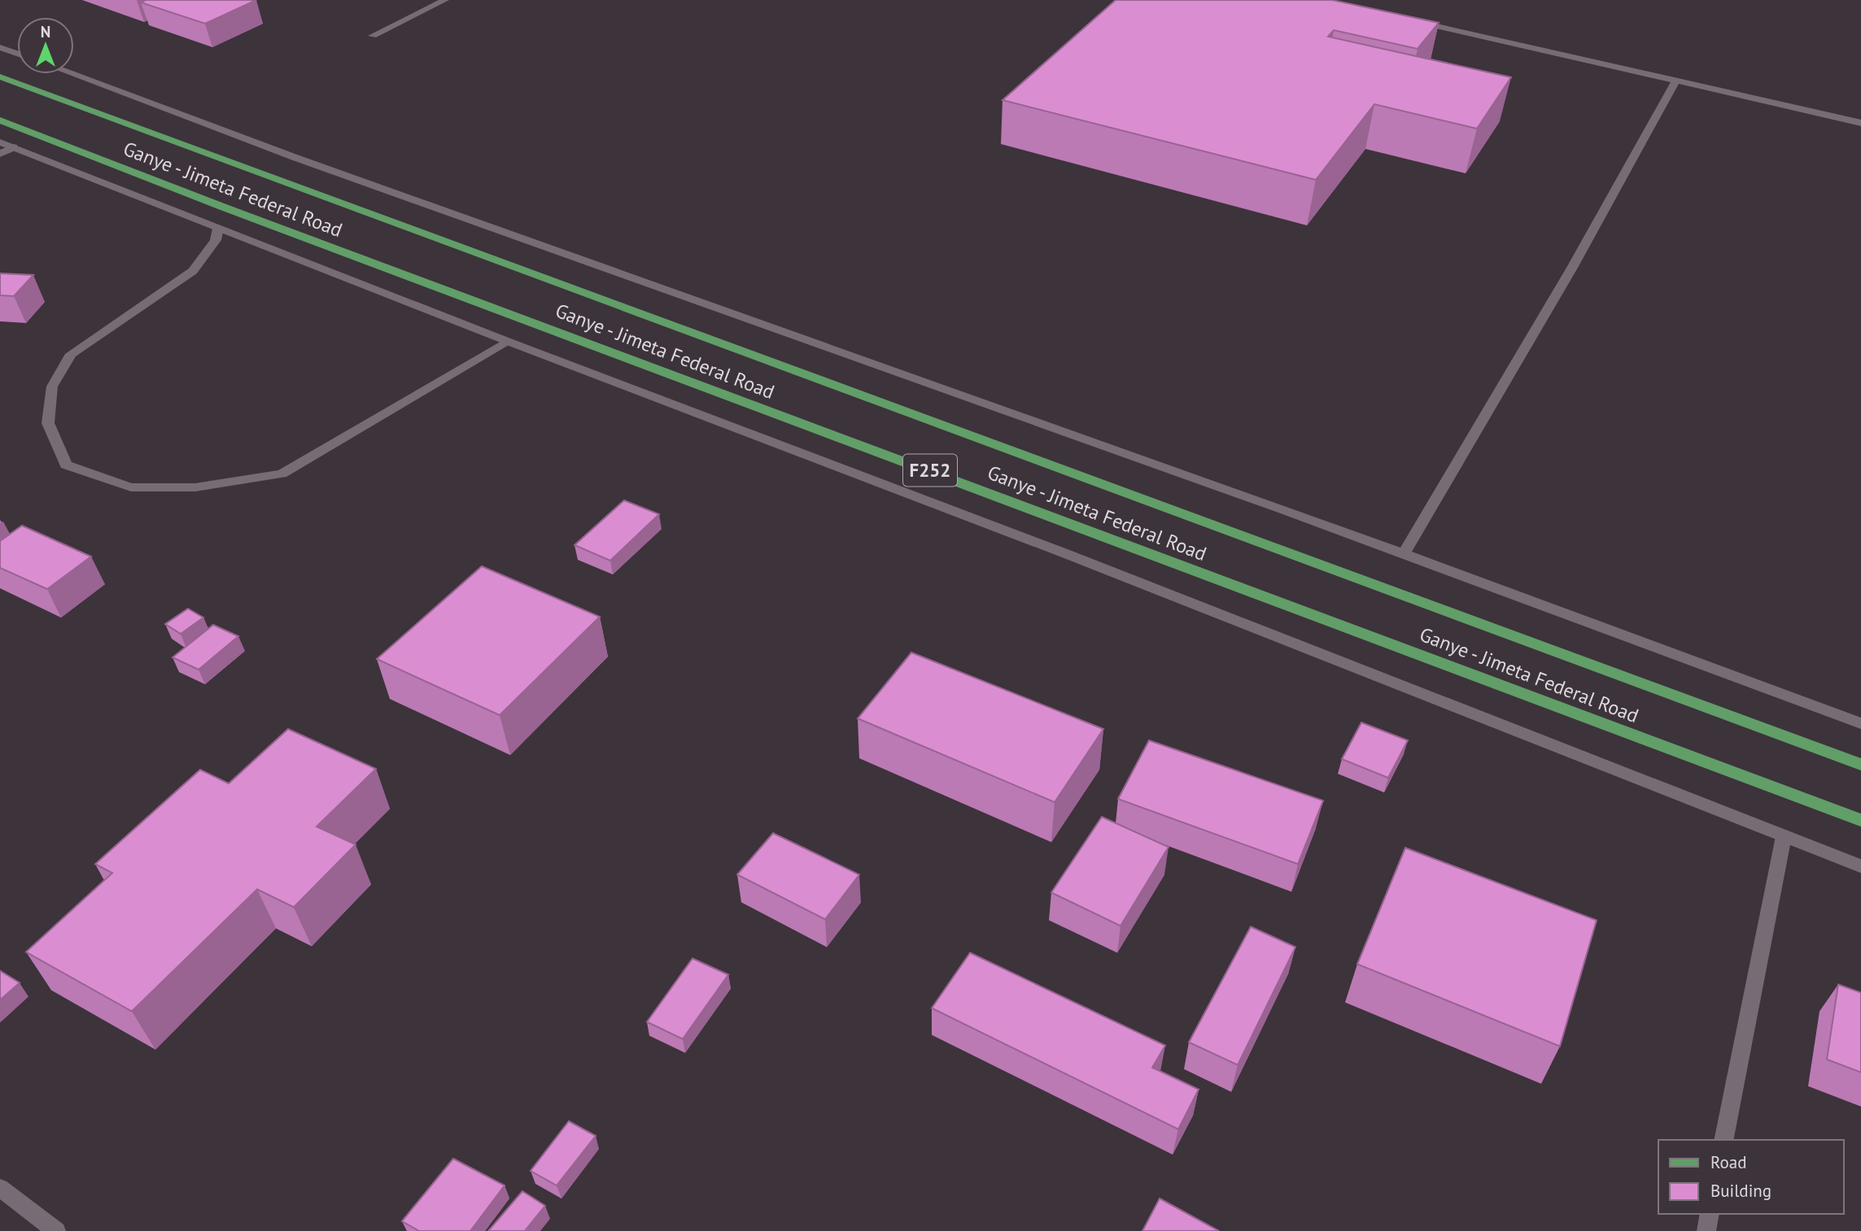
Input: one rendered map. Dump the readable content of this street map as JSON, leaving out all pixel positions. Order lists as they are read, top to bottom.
{
  "streets": {
    "main road": ["Ganye - Jimeta Federal Road", "F252"]
  },
  "legend": ["Road", "Building"],
  "north": "top"
}
